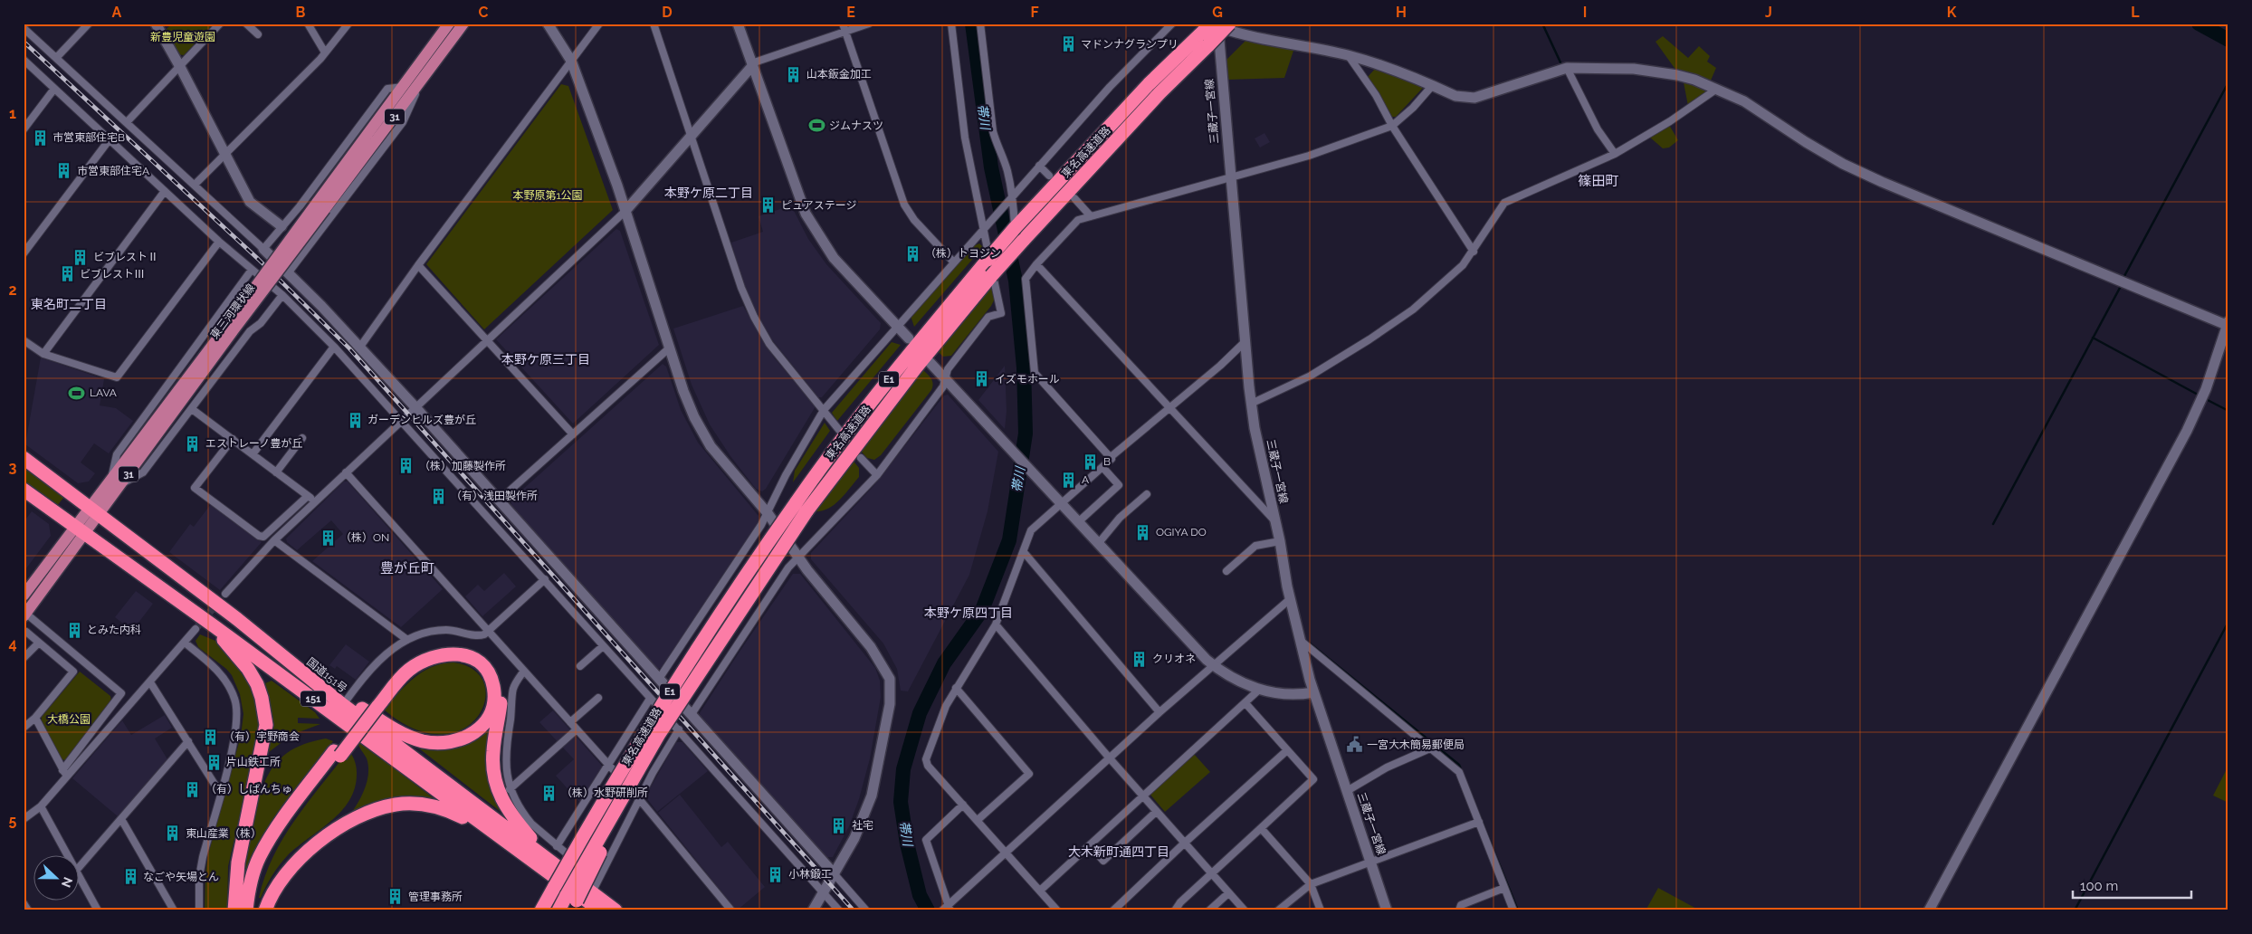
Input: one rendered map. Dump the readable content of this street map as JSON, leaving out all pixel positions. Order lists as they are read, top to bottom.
{
  "streets": {
    "highway": [
      "東名高速道路",
      "E1",
      "国道151号",
      "151"
    ],
    "main road": ["31", "東三河環状線"],
    "street": ["三蔵子一宮線"]
  },
  "crossings": [
    ["三蔵子一宮線", "東名高速道路"],
    ["東三河環状線", "151"]
  ],
  "districts": [
    "篠田町",
    "本野ケ原二丁目",
    "東名町二丁目",
    "本野ケ原三丁目",
    "豊が丘町",
    "本野ケ原四丁目",
    "大木新町通四丁目"
  ],
  "water": ["帯川"],
  "parks": ["新豊児童遊園", "本野原第1公園", "大橋公園"],
  "places": {
    "building": [
      "マドンナグランプリ",
      "山本鈑金加工",
      "市営東部住宅B",
      "市営東部住宅A",
      "ピュアステージ",
      "（株）トヨジン",
      "ビブレストⅡ",
      "ビブレストⅢ",
      "イズモホール",
      "ガーデンヒルズ豊が丘",
      "エストレーノ豊が丘",
      "B",
      "（株）加藤製作所",
      "A",
      "（有）浅田製作所",
      "OGIYA DO",
      "（株）ON",
      "とみた内科",
      "クリオネ",
      "（有）宇野商会",
      "片山鉄工所",
      "（有）しばんちゅ",
      "（株）水野研削所",
      "社宅",
      "東山産業（株）",
      "小林鍛工",
      "なごや矢場とん",
      "管理事務所"
    ],
    "sports": ["ジムナスツ", "LAVA"],
    "public building": ["一宮大木簡易郵便局"]
  },
  "scale_bar": "100 m",
  "north": "right",
  "grid": {
    "columns": [
      "A",
      "B",
      "C",
      "D",
      "E",
      "F",
      "G",
      "H",
      "I",
      "J",
      "K",
      "L"
    ],
    "rows": [
      "1",
      "2",
      "3",
      "4",
      "5"
    ]
  }
}
